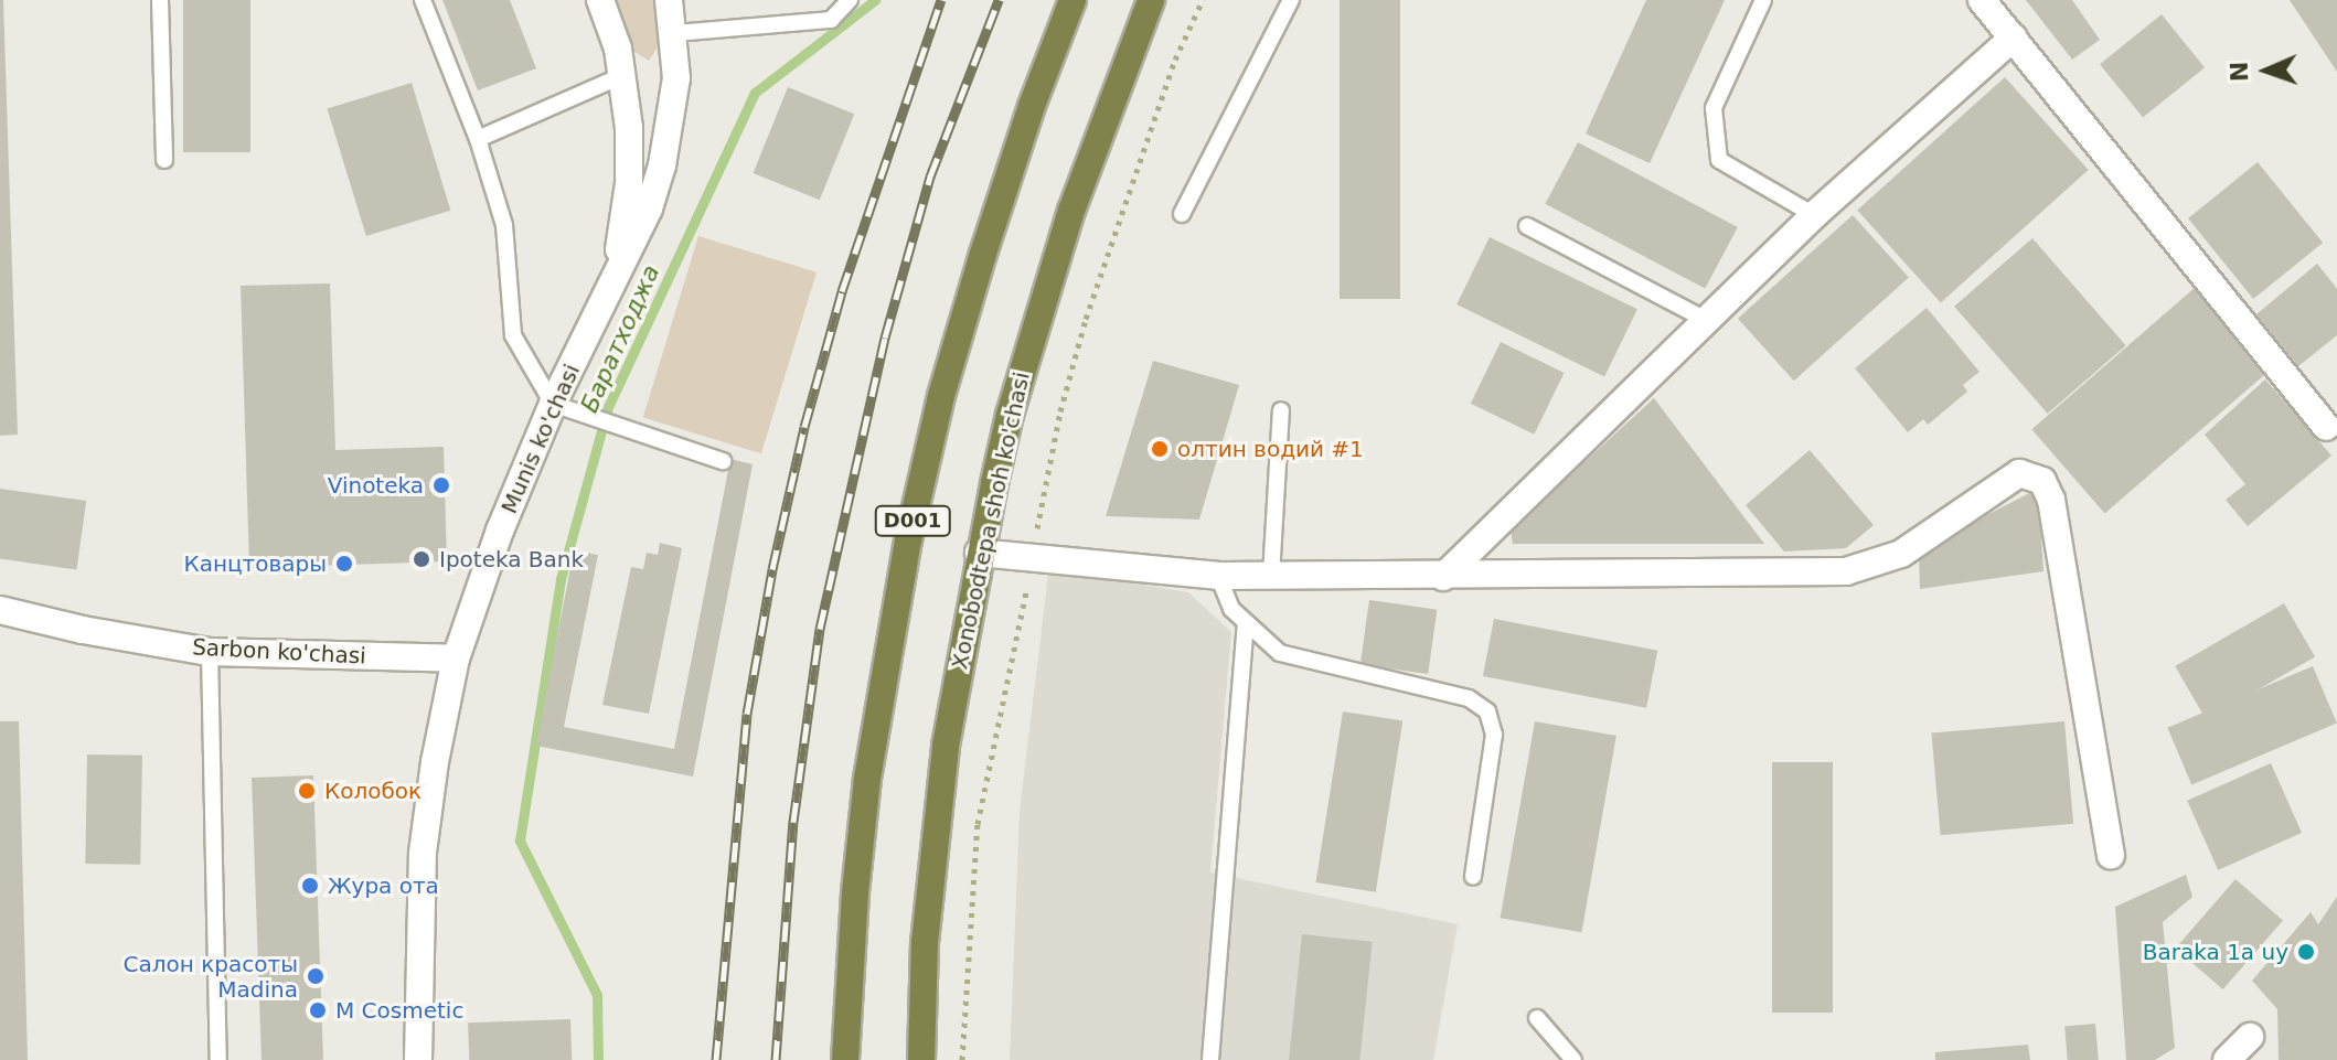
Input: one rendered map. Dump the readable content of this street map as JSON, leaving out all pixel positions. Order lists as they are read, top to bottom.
{
  "streets": {
    "highway": ["D001", "Xonobodtepa shoh ko'chasi"],
    "street": ["Munis ko'chasi", "Sarbon ko'chasi"]
  },
  "crossings": [
    ["Munis ko'chasi", "Sarbon ko'chasi"]
  ],
  "water": ["Баратходжа"],
  "places": [
    "олтин водий #1",
    "Vinoteka",
    "Ipoteka Bank",
    "Канцтовары",
    "Колобок",
    "Жура ота",
    "Baraka 1a uy",
    "Салон красоты Madina",
    "M Cosmetic"
  ],
  "north": "left"
}
